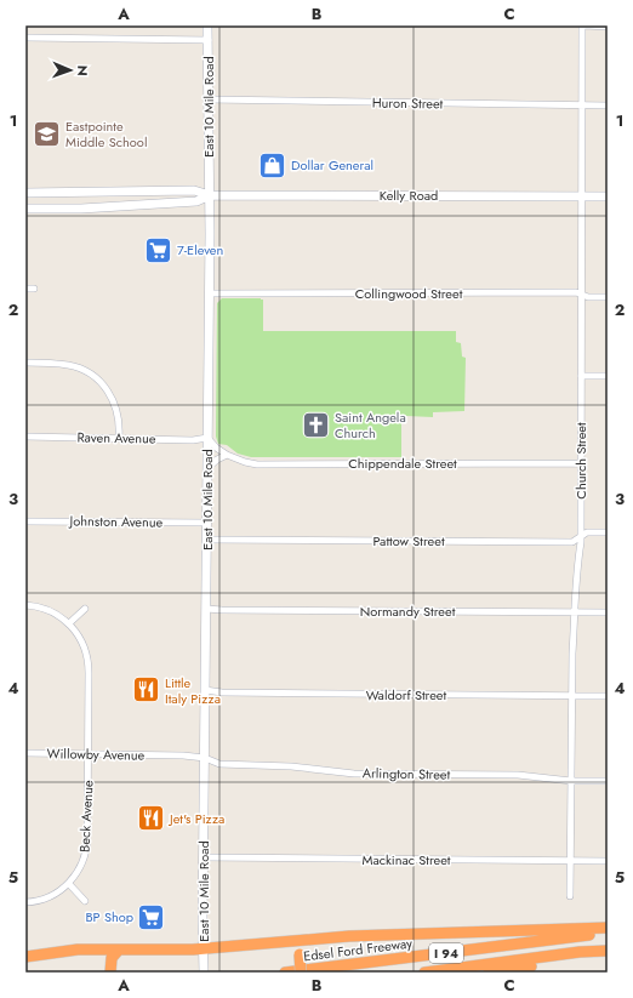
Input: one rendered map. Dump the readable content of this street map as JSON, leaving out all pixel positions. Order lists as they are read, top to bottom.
{
  "streets": {
    "highway": ["Edsel Ford Freeway", "I 94"],
    "main road": ["East 10 Mile Road", "Kelly Road"],
    "street": [
      "Huron Street",
      "Collingwood Street",
      "Raven Avenue",
      "Church Street",
      "Chippendale Street",
      "Johnston Avenue",
      "Pattow Street",
      "Normandy Street",
      "Waldorf Street",
      "Willowby Avenue",
      "Arlington Street",
      "Beck Avenue",
      "Mackinac Street"
    ]
  },
  "crossings": [
    ["Huron Street", "East 10 Mile Road"],
    ["Huron Street", "Church Street"],
    ["East 10 Mile Road", "Kelly Road"],
    ["East 10 Mile Road", "Collingwood Street"],
    ["East 10 Mile Road", "Raven Avenue"],
    ["East 10 Mile Road", "Chippendale Street"],
    ["East 10 Mile Road", "Johnston Avenue"],
    ["East 10 Mile Road", "Pattow Street"],
    ["East 10 Mile Road", "Normandy Street"],
    ["East 10 Mile Road", "Waldorf Street"],
    ["East 10 Mile Road", "Willowby Avenue"],
    ["East 10 Mile Road", "Arlington Street"],
    ["East 10 Mile Road", "Mackinac Street"],
    ["Kelly Road", "Church Street"],
    ["Collingwood Street", "Church Street"],
    ["Raven Avenue", "Chippendale Street"],
    ["Church Street", "Chippendale Street"],
    ["Church Street", "Pattow Street"],
    ["Church Street", "Normandy Street"],
    ["Church Street", "Waldorf Street"],
    ["Church Street", "Arlington Street"],
    ["Church Street", "Mackinac Street"],
    ["Willowby Avenue", "Arlington Street"],
    ["Willowby Avenue", "Beck Avenue"]
  ],
  "places": {
    "school or university": ["Eastpointe Middle School"],
    "shop": ["Dollar General"],
    "supermarket": ["7-Eleven", "BP Shop"],
    "church": ["Saint Angela Church"],
    "restaurant": ["Little Italy Pizza", "Jet's Pizza"]
  },
  "north": "right",
  "grid": {
    "columns": ["A", "B", "C"],
    "rows": [
      "1",
      "2",
      "3",
      "4",
      "5"
    ]
  }
}
